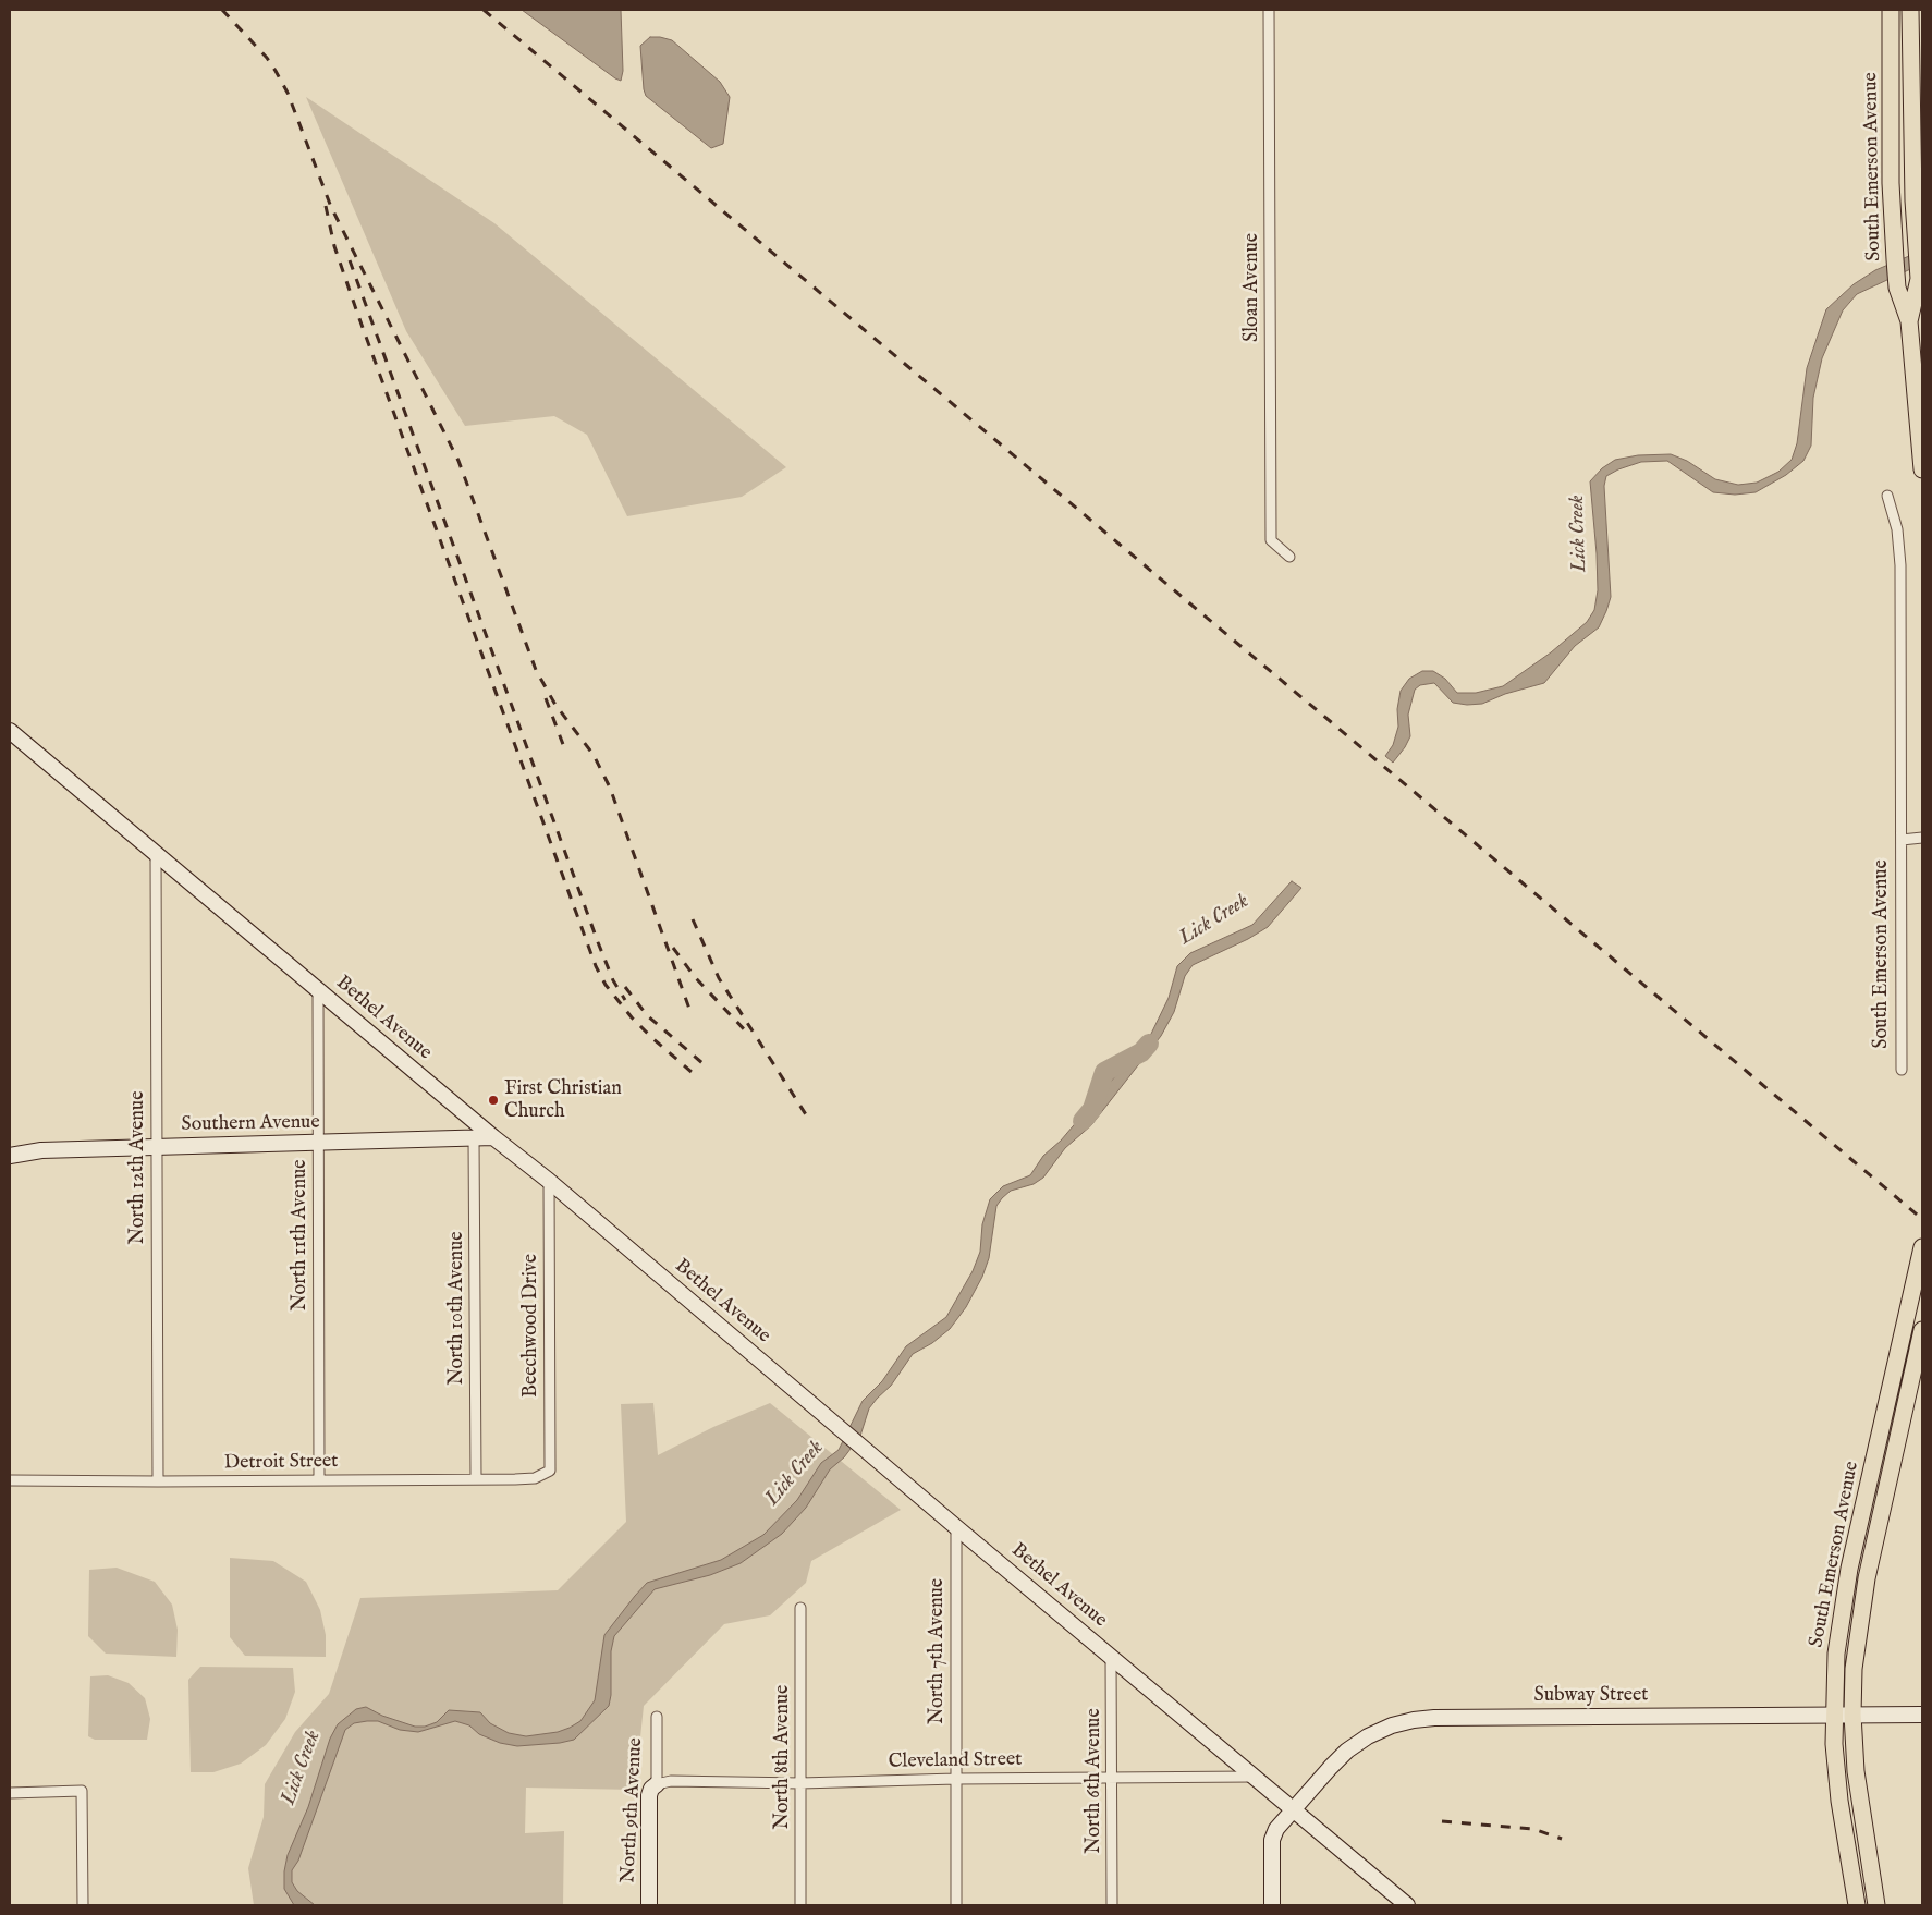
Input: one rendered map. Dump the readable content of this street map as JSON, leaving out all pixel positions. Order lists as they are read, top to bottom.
{
  "streets": {
    "main road": ["South Emerson Avenue"],
    "street": [
      "Sloan Avenue",
      "Bethel Avenue",
      "Southern Avenue",
      "North 12th Avenue",
      "North 11th Avenue",
      "North 10th Avenue",
      "Beechwood Drive",
      "Detroit Street",
      "North 7th Avenue",
      "Subway Street",
      "North 8th Avenue",
      "Cleveland Street",
      "North 6th Avenue",
      "North 9th Avenue"
    ]
  },
  "crossings": [
    ["South Emerson Avenue", "Subway Street"],
    ["Bethel Avenue", "Southern Avenue"],
    ["Bethel Avenue", "North 12th Avenue"],
    ["Bethel Avenue", "North 11th Avenue"],
    ["Bethel Avenue", "Beechwood Drive"],
    ["Bethel Avenue", "North 7th Avenue"],
    ["Bethel Avenue", "Subway Street"],
    ["Bethel Avenue", "Cleveland Street"],
    ["Bethel Avenue", "North 6th Avenue"],
    ["Southern Avenue", "North 12th Avenue"],
    ["Southern Avenue", "North 11th Avenue"],
    ["Southern Avenue", "North 10th Avenue"],
    ["North 12th Avenue", "Detroit Street"],
    ["North 11th Avenue", "Detroit Street"],
    ["North 10th Avenue", "Detroit Street"],
    ["Beechwood Drive", "Detroit Street"],
    ["North 7th Avenue", "Cleveland Street"],
    ["North 8th Avenue", "Cleveland Street"],
    ["Cleveland Street", "North 6th Avenue"],
    ["Cleveland Street", "North 9th Avenue"]
  ],
  "water": ["Lick Creek"],
  "places": ["First Christian Church"]
}
